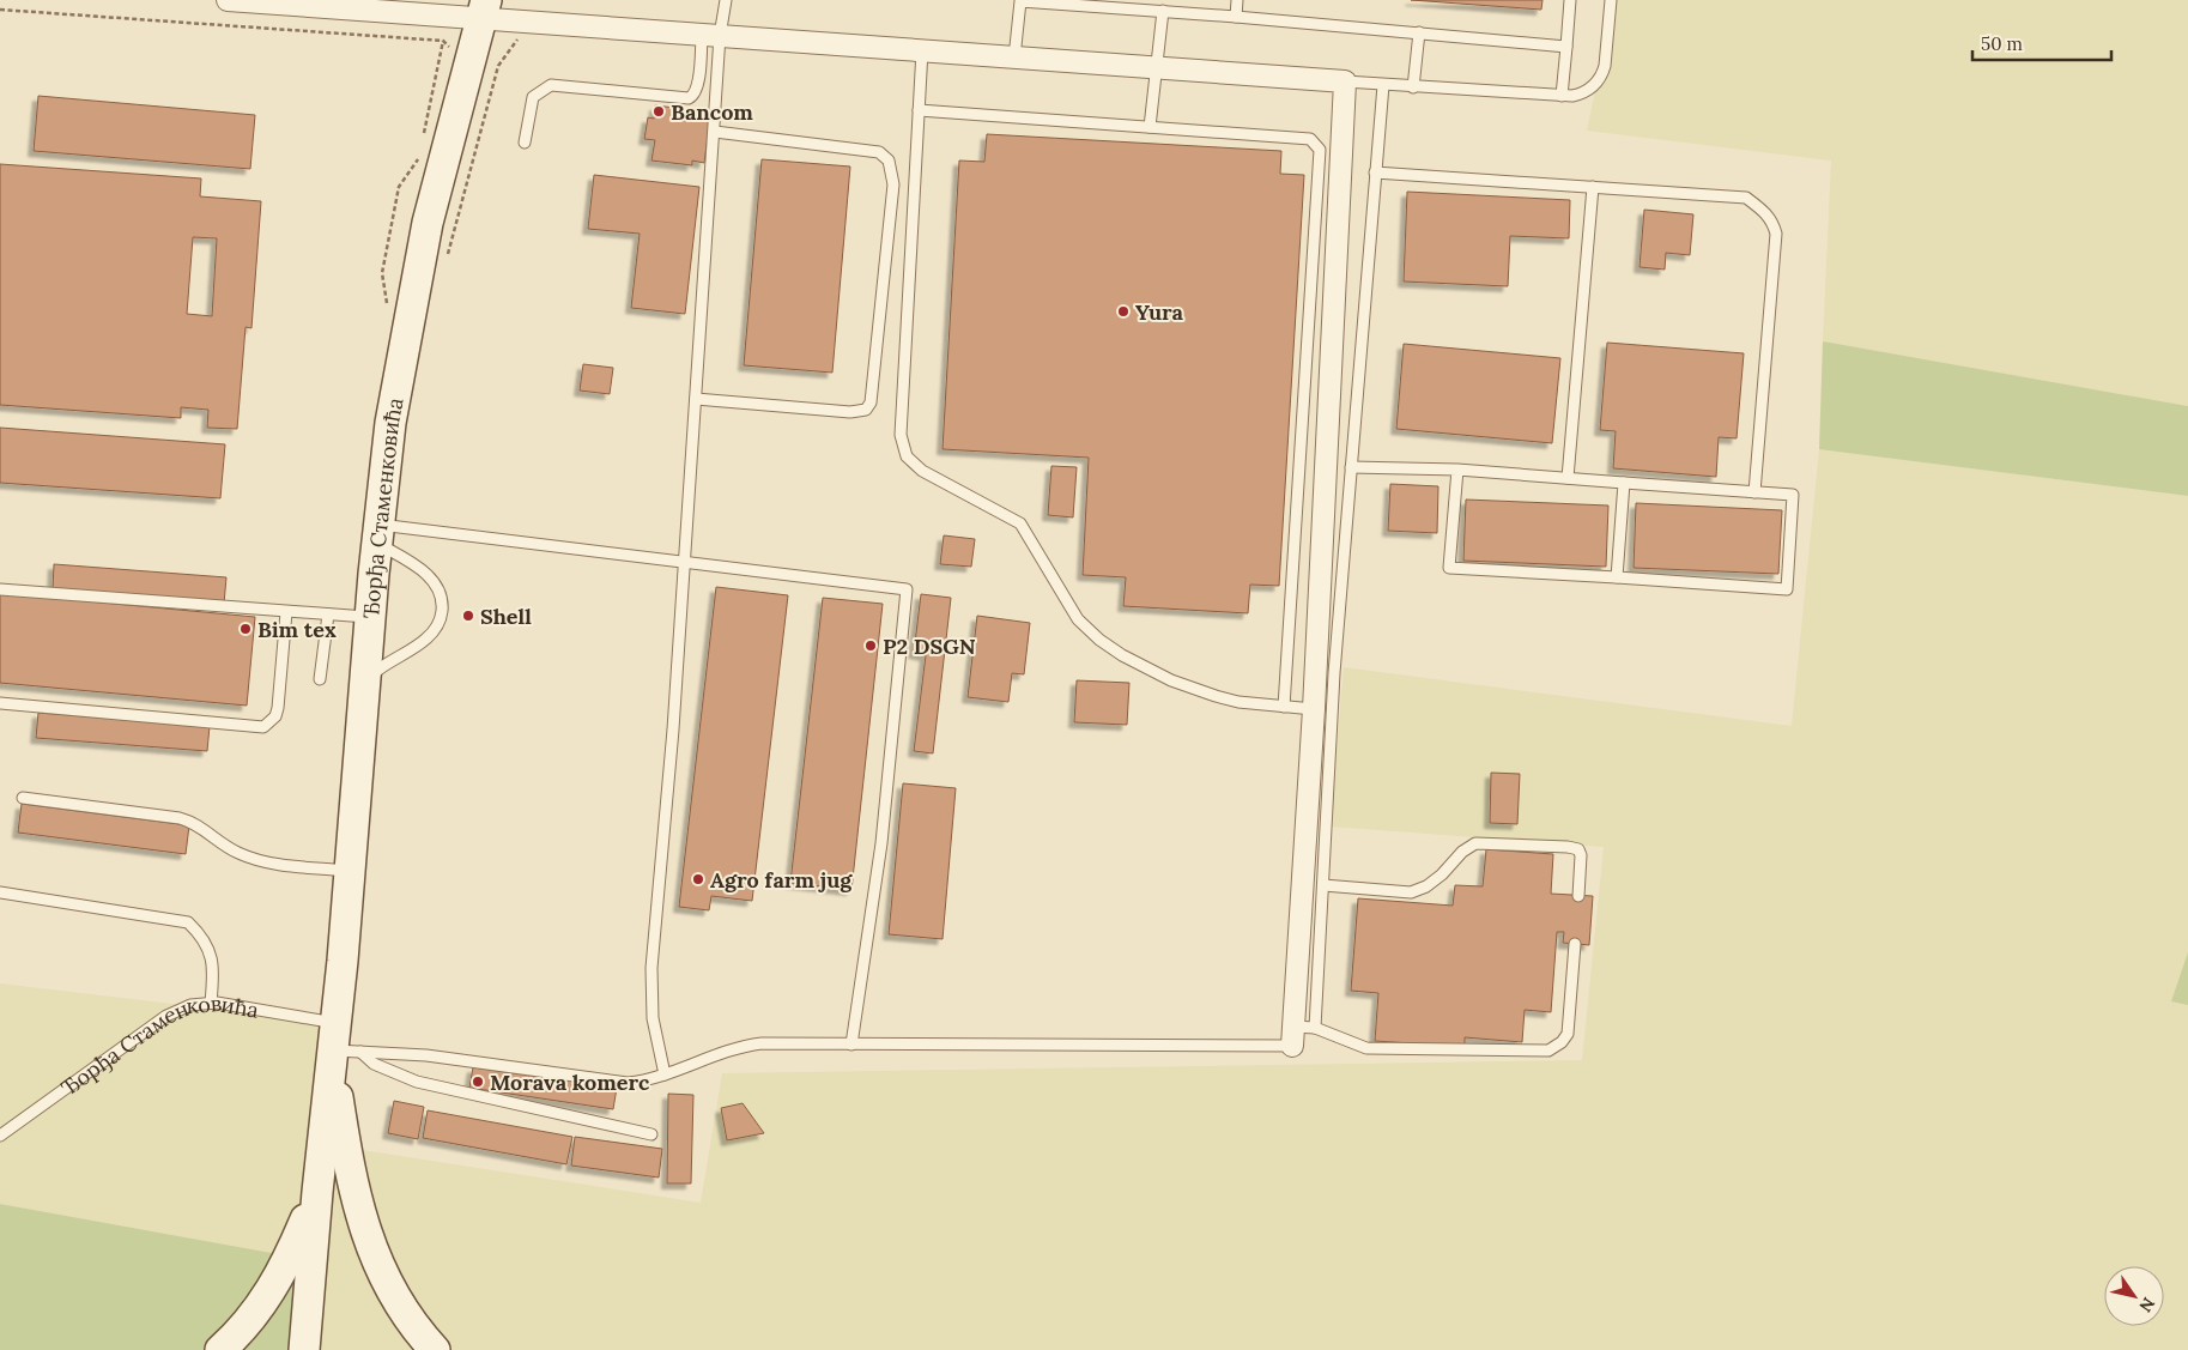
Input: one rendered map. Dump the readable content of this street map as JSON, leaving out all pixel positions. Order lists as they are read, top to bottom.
{
  "streets": {
    "street": ["Ђорђа Стаменковића"]
  },
  "places": [
    "Bancom",
    "Yura",
    "Shell",
    "Bim tex",
    "P2 DSGN",
    "Agro farm jug",
    "Morava komerc"
  ],
  "scale_bar": "50 m",
  "north": "bottom right"
}
